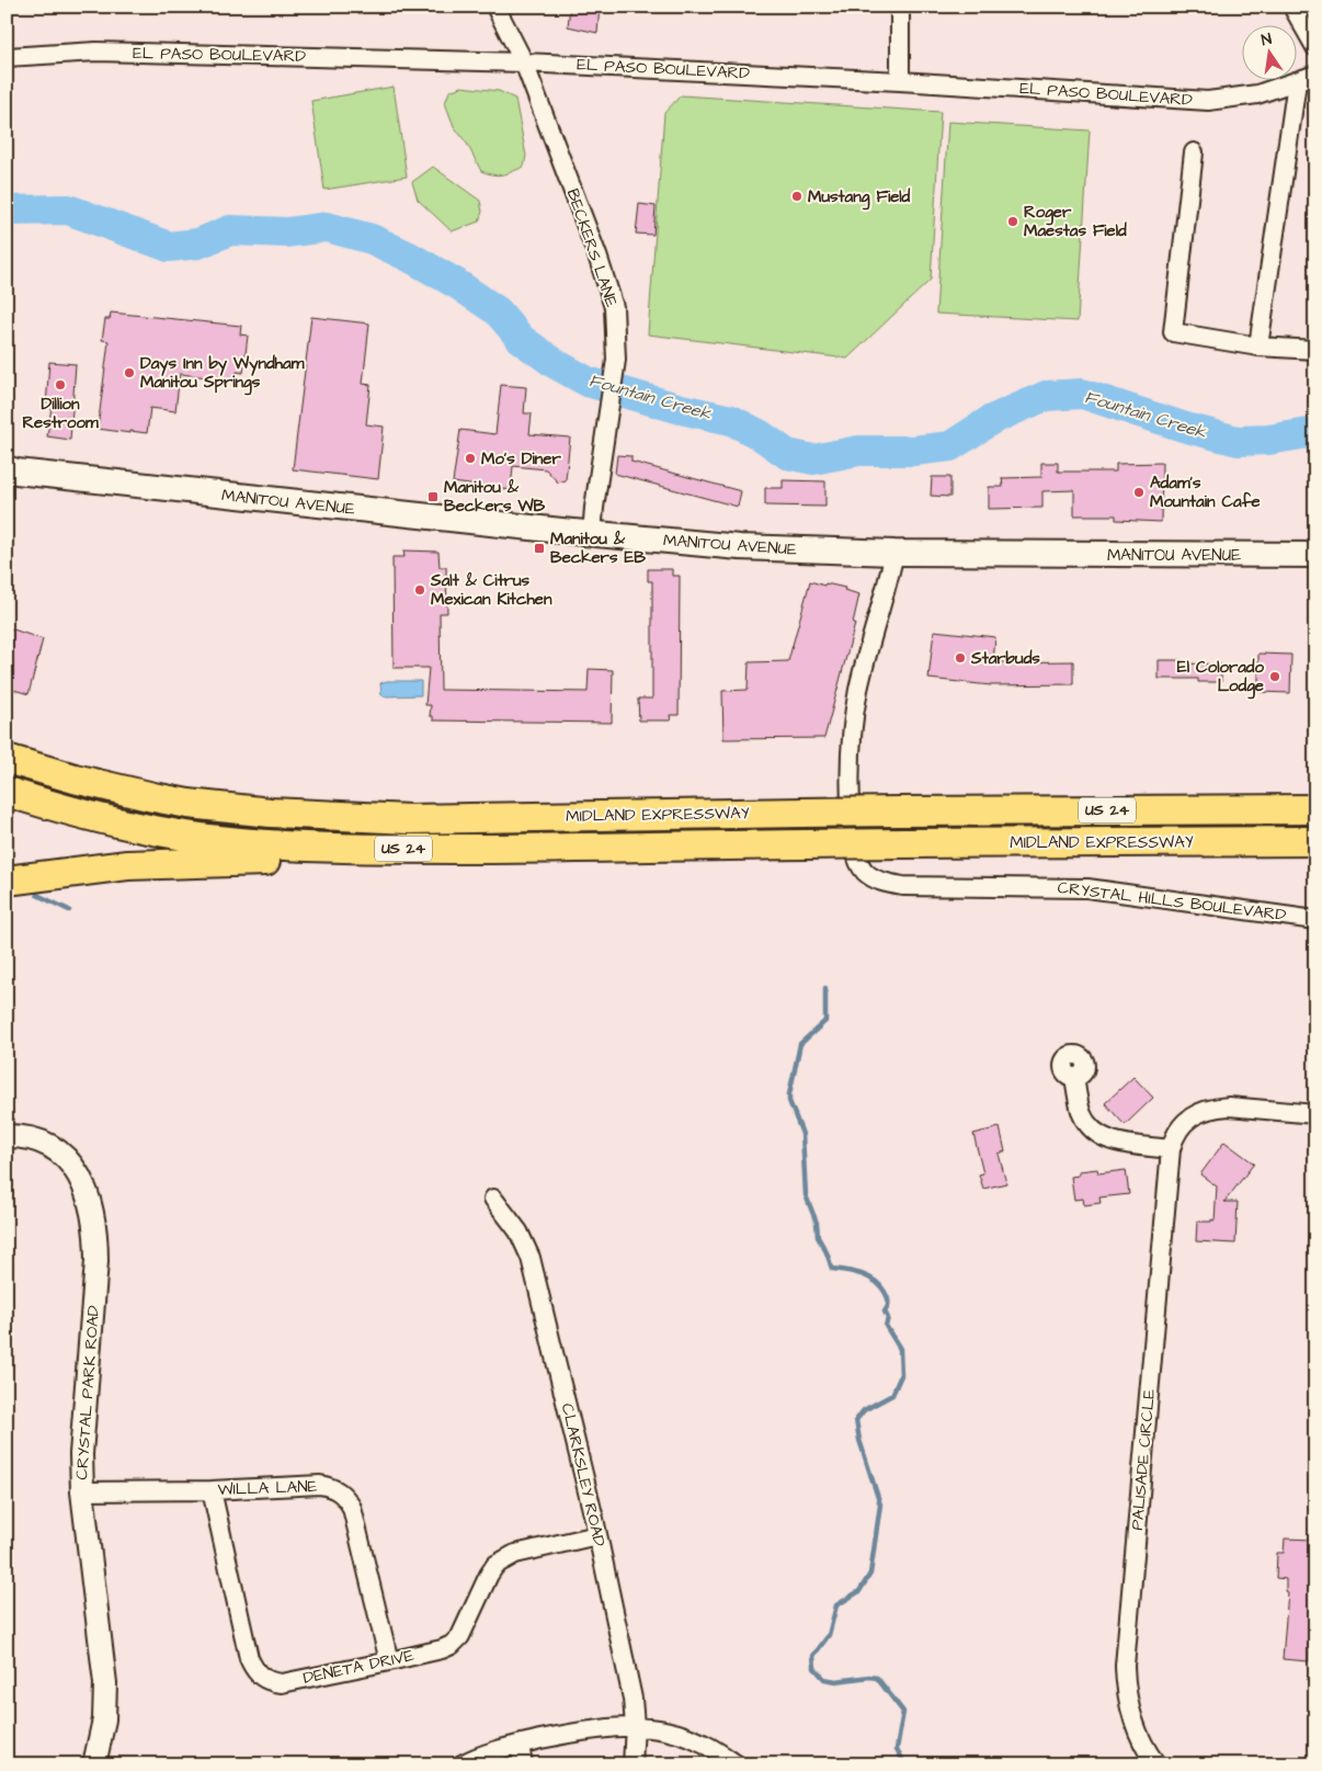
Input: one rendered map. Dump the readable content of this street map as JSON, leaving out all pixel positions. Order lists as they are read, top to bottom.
{
  "streets": {
    "highway": ["US 24", "MIDLAND EXPRESSWAY"],
    "main road": ["MANITOU AVENUE"],
    "street": [
      "EL PASO BOULEVARD",
      "BECKERS LANE",
      "CRYSTAL HILLS BOULEVARD",
      "CRYSTAL PARK ROAD",
      "PALISADE CIRCLE",
      "CLARKSLEY ROAD",
      "WILLA LANE",
      "DENETA DRIVE"
    ]
  },
  "crossings": [
    ["EL PASO BOULEVARD", "BECKERS LANE"],
    ["BECKERS LANE", "MANITOU AVENUE"],
    ["MANITOU AVENUE", "CRYSTAL HILLS BOULEVARD"],
    ["CRYSTAL PARK ROAD", "WILLA LANE"],
    ["CLARKSLEY ROAD", "DENETA DRIVE"],
    ["WILLA LANE", "DENETA DRIVE"]
  ],
  "water": ["Fountain Creek"],
  "places": {
    "other": [
      "Mustang Field",
      "Roger Maestas Field",
      "Days Inn by Wyndham Manitou Springs",
      "Dillion Restroom",
      "Mo's Diner",
      "Adam's Mountain Cafe",
      "Salt & Citrus Mexican Kitchen",
      "Starbuds",
      "El Colorado Lodge"
    ],
    "transit": ["Manitou & Beckers WB", "Manitou & Beckers EB"]
  },
  "north": "top"
}
